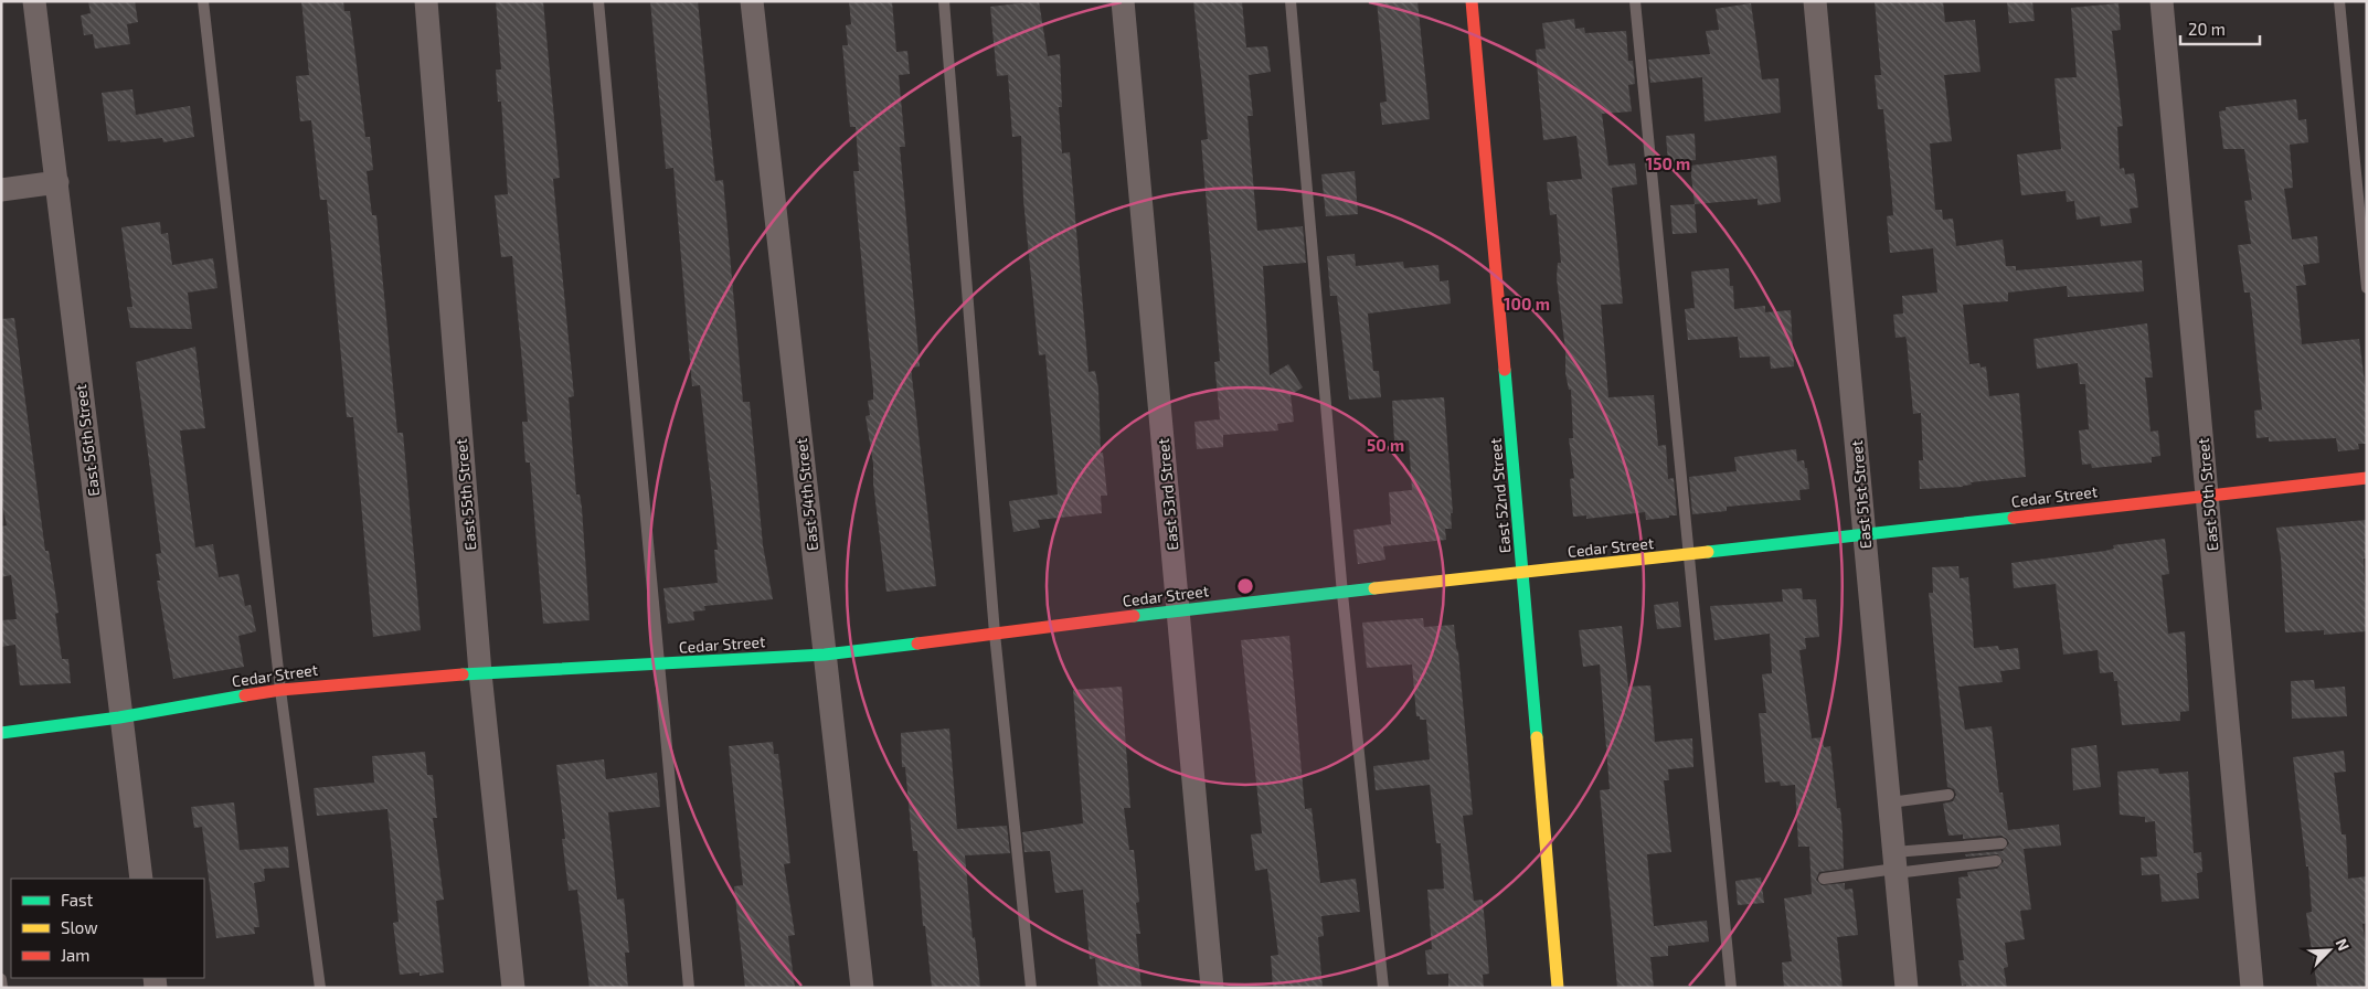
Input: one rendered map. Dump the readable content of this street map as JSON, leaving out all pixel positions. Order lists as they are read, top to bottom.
{
  "streets": {
    "street": [
      "East 56th Street",
      "East 55th Street",
      "East 54th Street",
      "East 53rd Street",
      "East 51st Street",
      "East 50th Street",
      "East 52nd Street",
      "Cedar Street"
    ]
  },
  "crossings": [
    ["East 56th Street", "Cedar Street"],
    ["East 55th Street", "Cedar Street"],
    ["East 54th Street", "Cedar Street"],
    ["East 53rd Street", "Cedar Street"],
    ["East 51st Street", "Cedar Street"],
    ["East 50th Street", "Cedar Street"],
    ["East 52nd Street", "Cedar Street"]
  ],
  "legend": ["Fast", "Slow", "Jam"],
  "scale_bar": "20 m",
  "north": "top right",
  "rings": ["150 m", "100 m", "50 m"]
}
